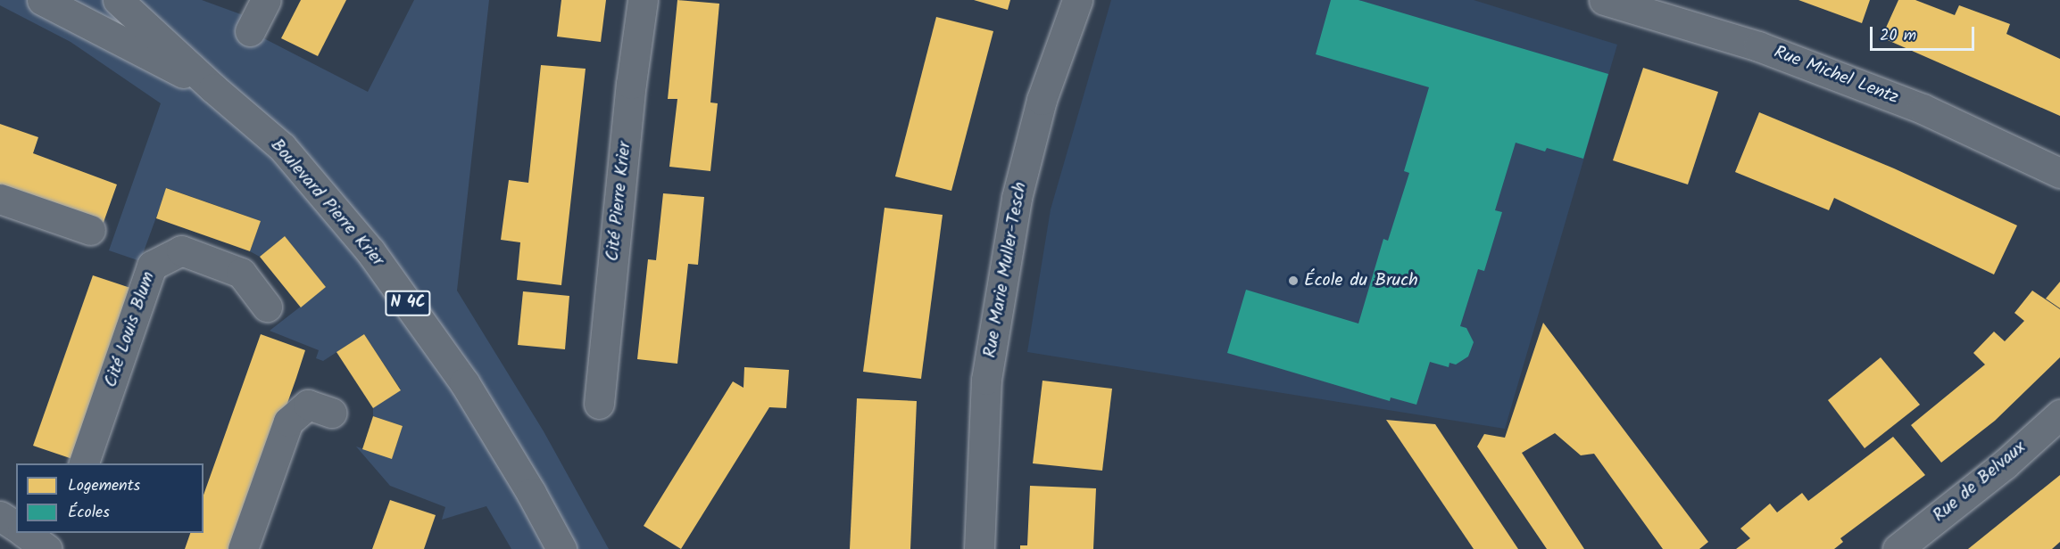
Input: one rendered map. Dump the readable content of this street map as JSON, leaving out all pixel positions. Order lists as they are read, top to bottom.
{
  "streets": {
    "street": [
      "Rue Michel Lentz",
      "Cité Pierre Krier",
      "Boulevard Pierre Krier",
      "Rue Marie Muller-Tesch",
      "N 4C",
      "Cité Louis Blum",
      "Rue de Belvaux"
    ]
  },
  "places": ["École du Bruch"],
  "legend": ["Logements", "Écoles"],
  "scale_bar": "20 m"
}
